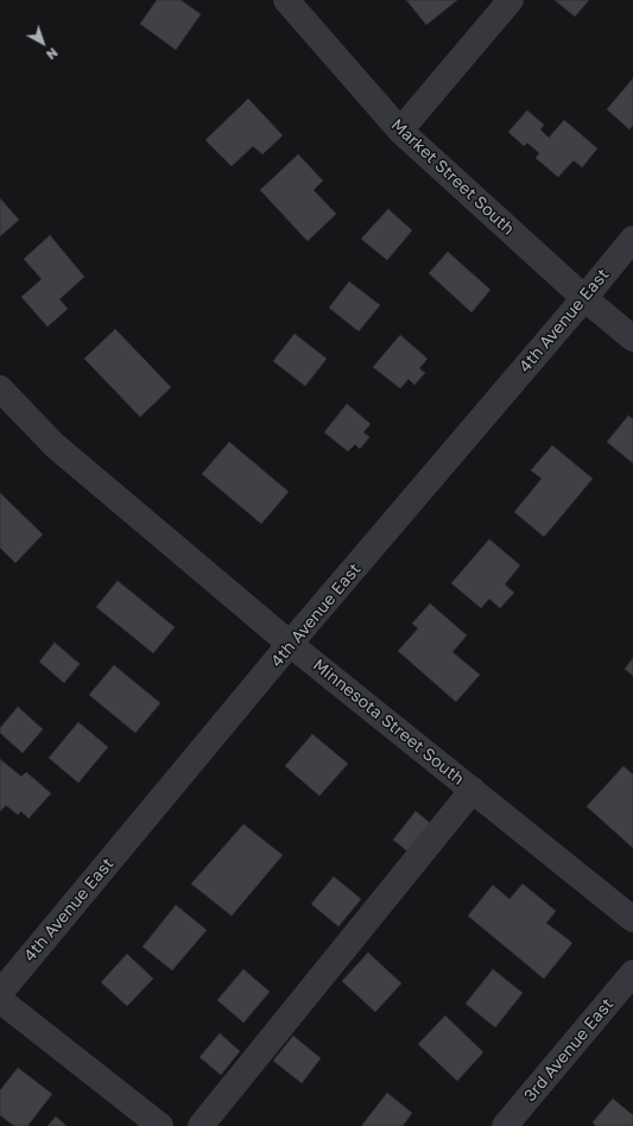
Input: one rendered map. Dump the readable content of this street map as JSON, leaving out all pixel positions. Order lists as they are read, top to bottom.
{
  "streets": {
    "street": [
      "Market Street South",
      "4th Avenue East",
      "Minnesota Street South",
      "3rd Avenue East"
    ]
  },
  "crossings": [
    ["Market Street South", "4th Avenue East"],
    ["4th Avenue East", "Minnesota Street South"]
  ],
  "north": "bottom right"
}
